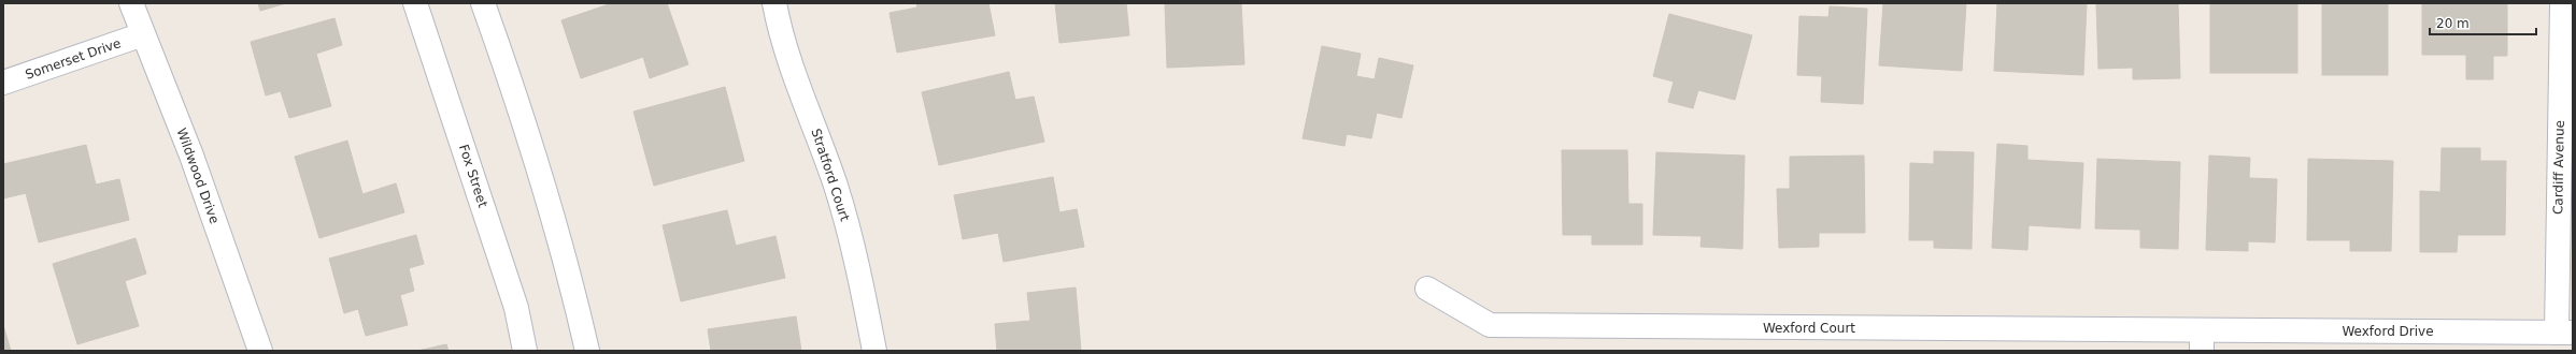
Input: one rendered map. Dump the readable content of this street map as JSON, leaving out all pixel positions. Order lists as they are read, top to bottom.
{
  "streets": {
    "street": [
      "Somerset Drive",
      "Cardiff Avenue",
      "Stratford Court",
      "Wildwood Drive",
      "Fox Street",
      "Wexford Court",
      "Wexford Drive"
    ]
  },
  "crossings": [
    ["Somerset Drive", "Wildwood Drive"],
    ["Cardiff Avenue", "Wexford Drive"],
    ["Wexford Court", "Wexford Drive"]
  ],
  "scale_bar": "20 m"
}
